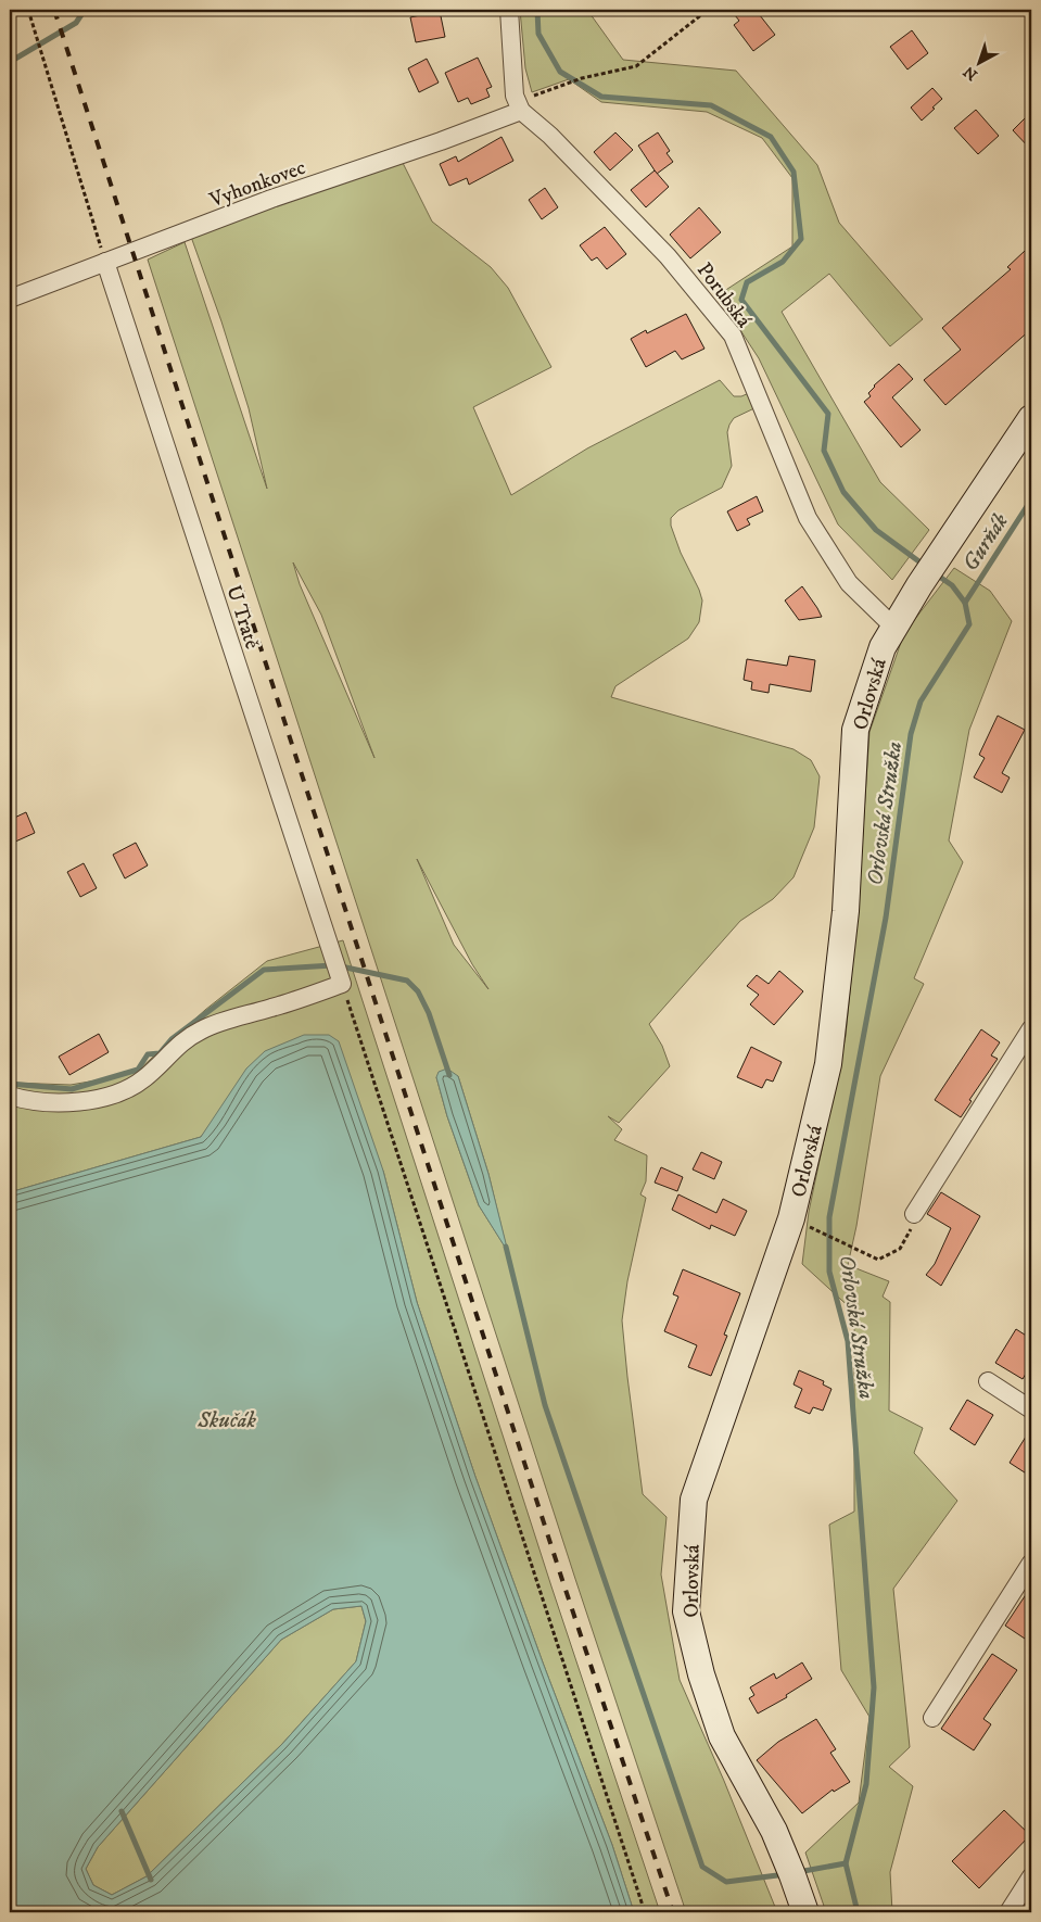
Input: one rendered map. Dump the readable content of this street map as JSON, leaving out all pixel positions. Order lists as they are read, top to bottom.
{
  "streets": {
    "main road": ["Orlovská"],
    "street": ["Vyhonkovec", "Porubská", "U Tratě"]
  },
  "crossings": [
    ["Vyhonkovec", "Porubská"],
    ["Vyhonkovec", "U Tratě"],
    ["Porubská", "Orlovská"]
  ],
  "water": ["Gurňák", "Orlovská Stružka", "Skučák"],
  "north": "bottom left"
}
